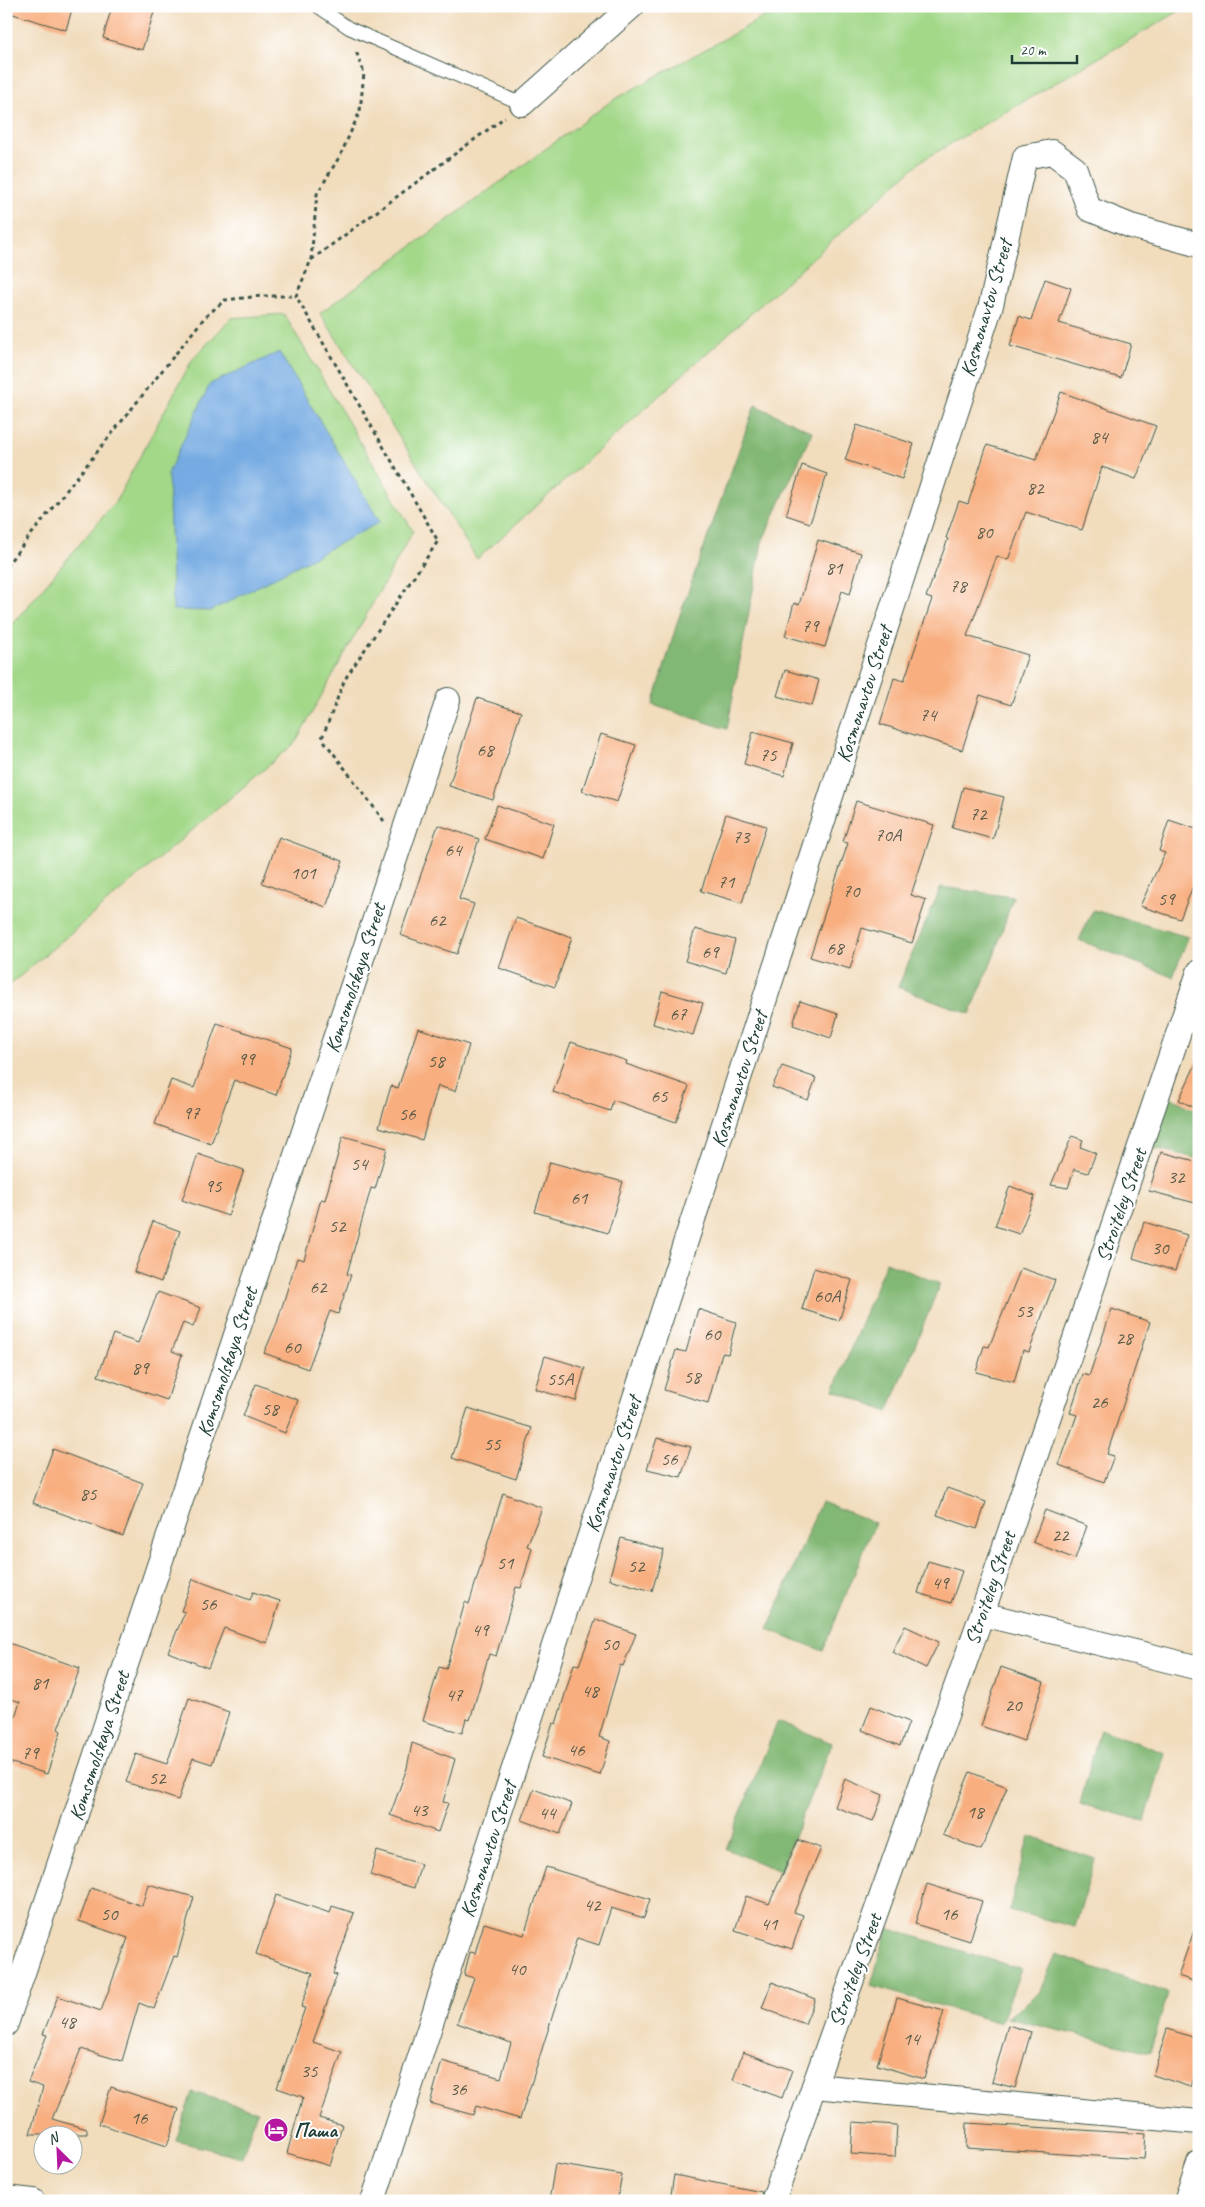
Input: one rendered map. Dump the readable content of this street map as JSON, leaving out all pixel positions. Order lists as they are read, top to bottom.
{
  "streets": {
    "street": ["Kosmonavtov Street", "Komsomolskaya Street", "Stroiteley Street"]
  },
  "places": {
    "hotel": ["Паша"]
  },
  "house_numbers": [
    "84",
    "82",
    "80",
    "81",
    "78",
    "79",
    "74",
    "68",
    "75",
    "72",
    "70А",
    "73",
    "64",
    "101",
    "71",
    "70",
    "59",
    "62",
    "68",
    "69",
    "67",
    "99",
    "58",
    "65",
    "97",
    "56",
    "54",
    "32",
    "95",
    "61",
    "52",
    "30",
    "62",
    "60А",
    "53",
    "60",
    "28",
    "60",
    "89",
    "58",
    "55А",
    "26",
    "58",
    "55",
    "56",
    "85",
    "22",
    "51",
    "52",
    "49",
    "56",
    "49",
    "50",
    "81",
    "48",
    "47",
    "20",
    "46",
    "79",
    "52",
    "43",
    "18",
    "44",
    "42",
    "50",
    "16",
    "41",
    "40",
    "48",
    "14",
    "35",
    "36",
    "16"
  ],
  "scale_bar": "20 m",
  "north": "top left"
}
